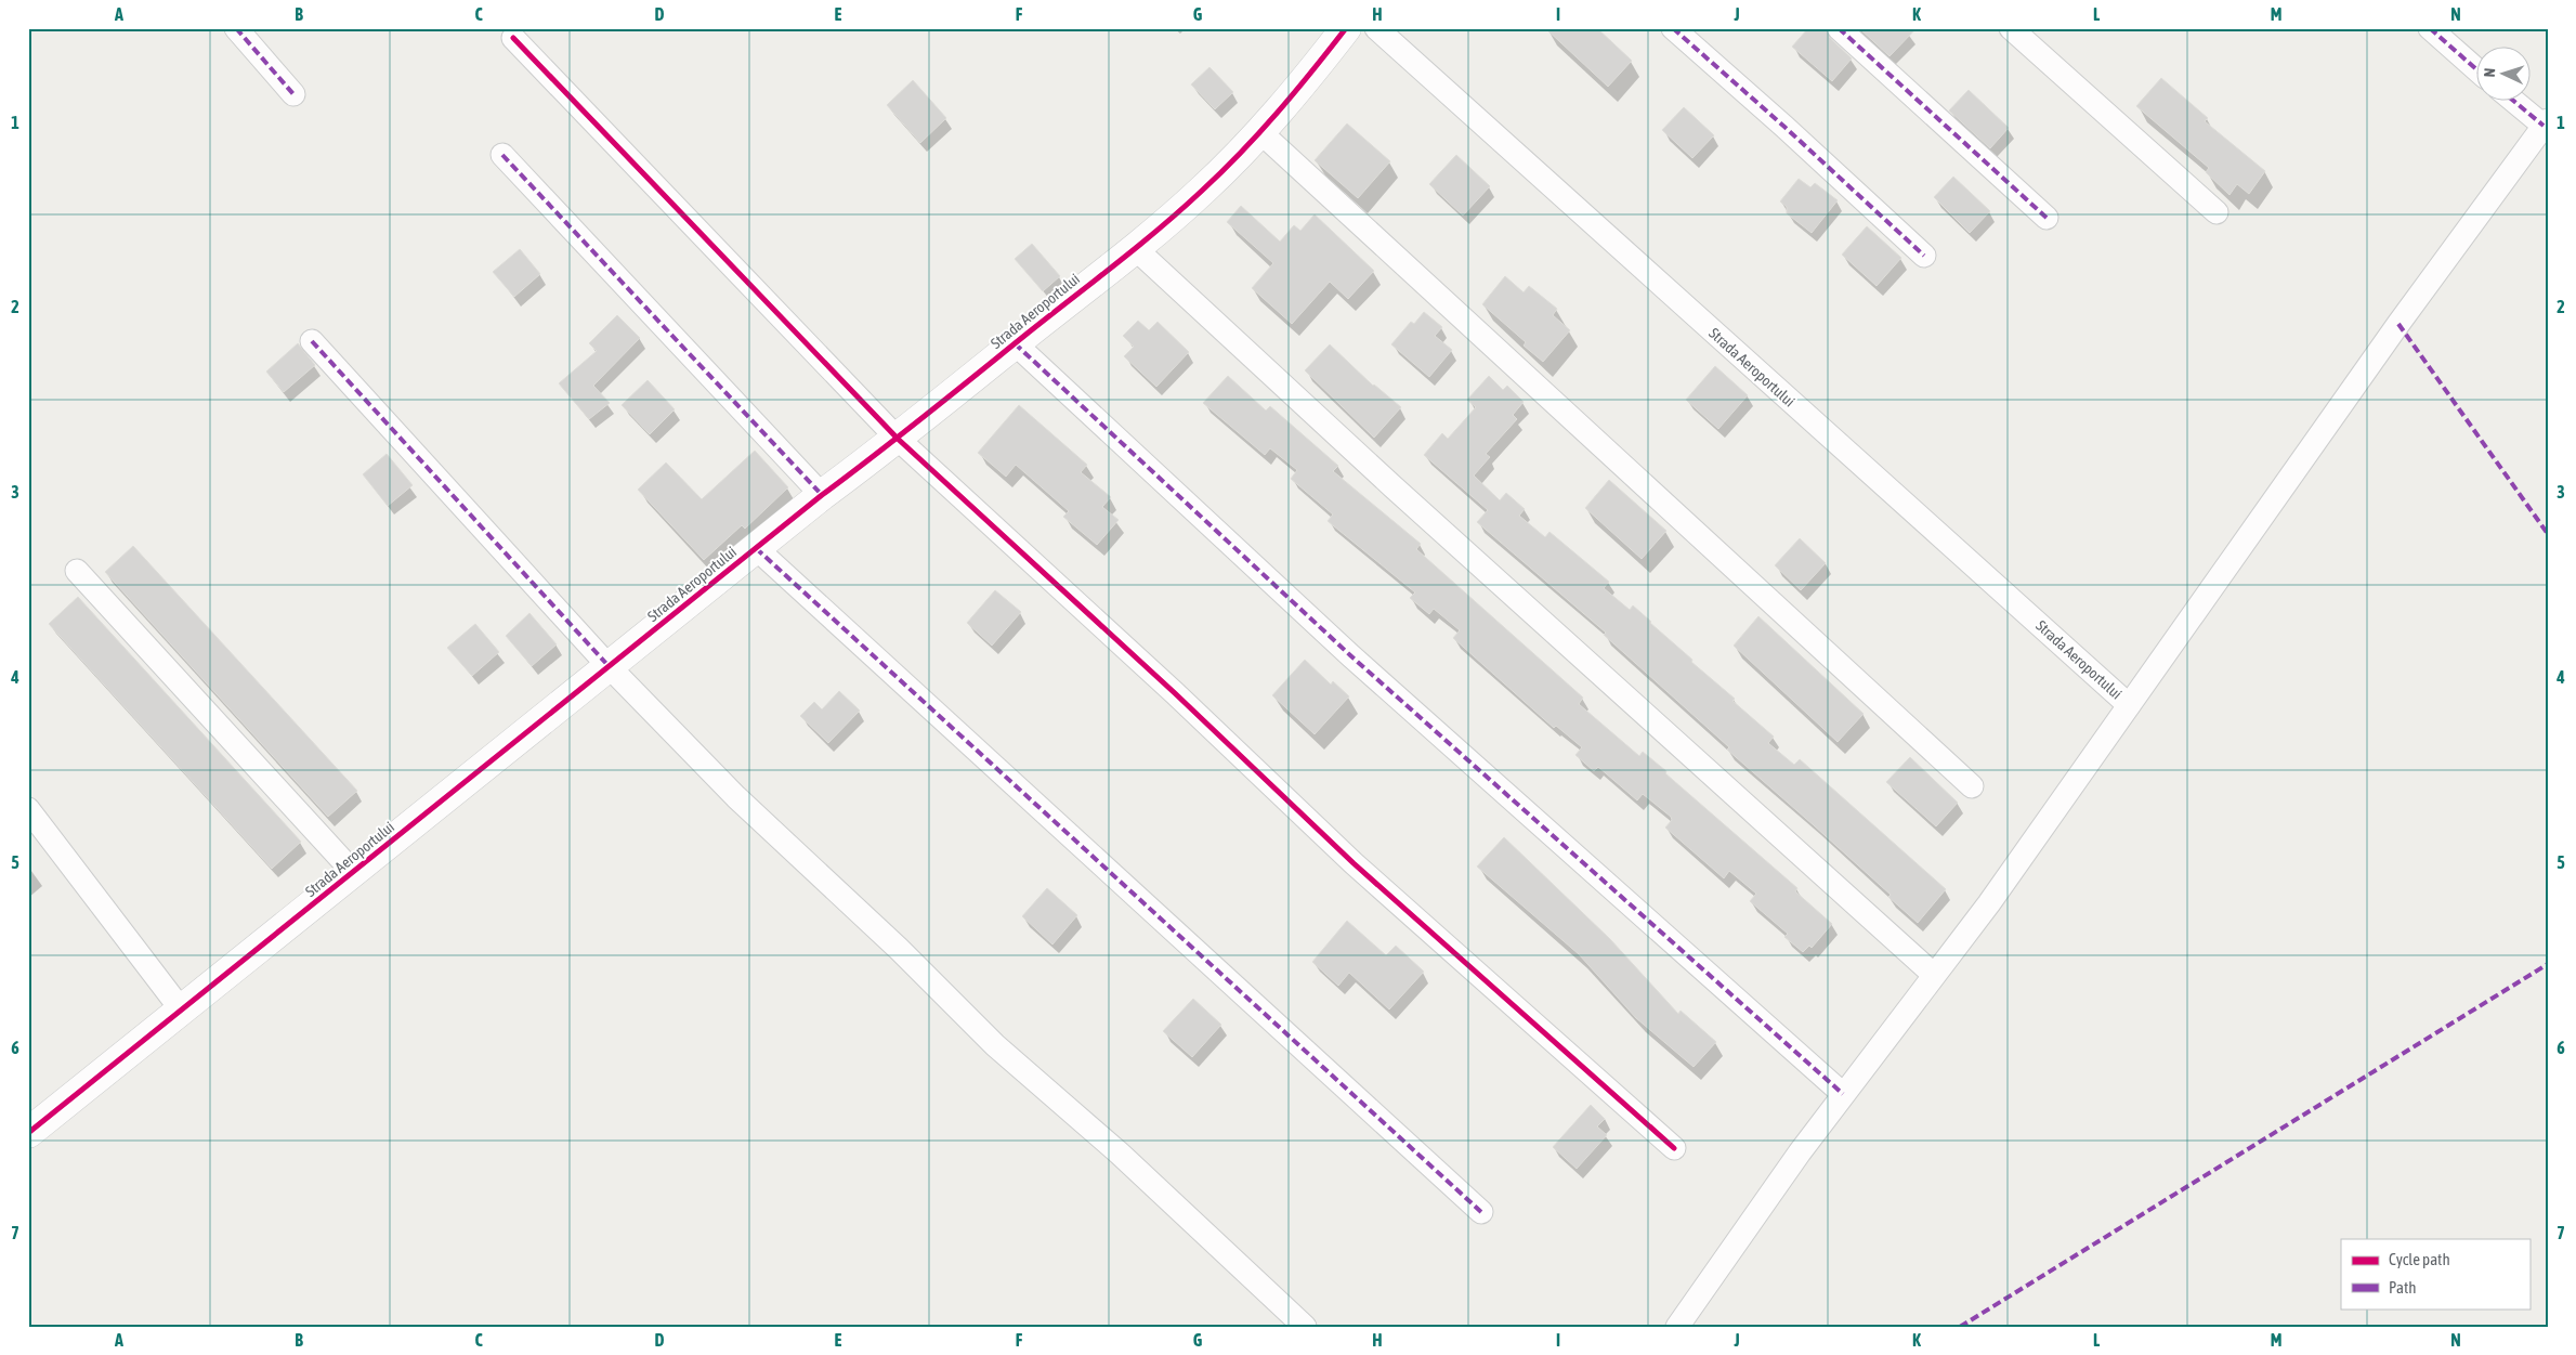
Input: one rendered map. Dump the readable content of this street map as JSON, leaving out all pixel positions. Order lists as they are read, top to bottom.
{
  "streets": {
    "street": ["Strada Aeroportului"]
  },
  "legend": ["Cycle path", "Path"],
  "north": "left",
  "grid": {
    "columns": [
      "A",
      "B",
      "C",
      "D",
      "E",
      "F",
      "G",
      "H",
      "I",
      "J",
      "K",
      "L",
      "M",
      "N"
    ],
    "rows": [
      "1",
      "2",
      "3",
      "4",
      "5",
      "6",
      "7"
    ]
  }
}
